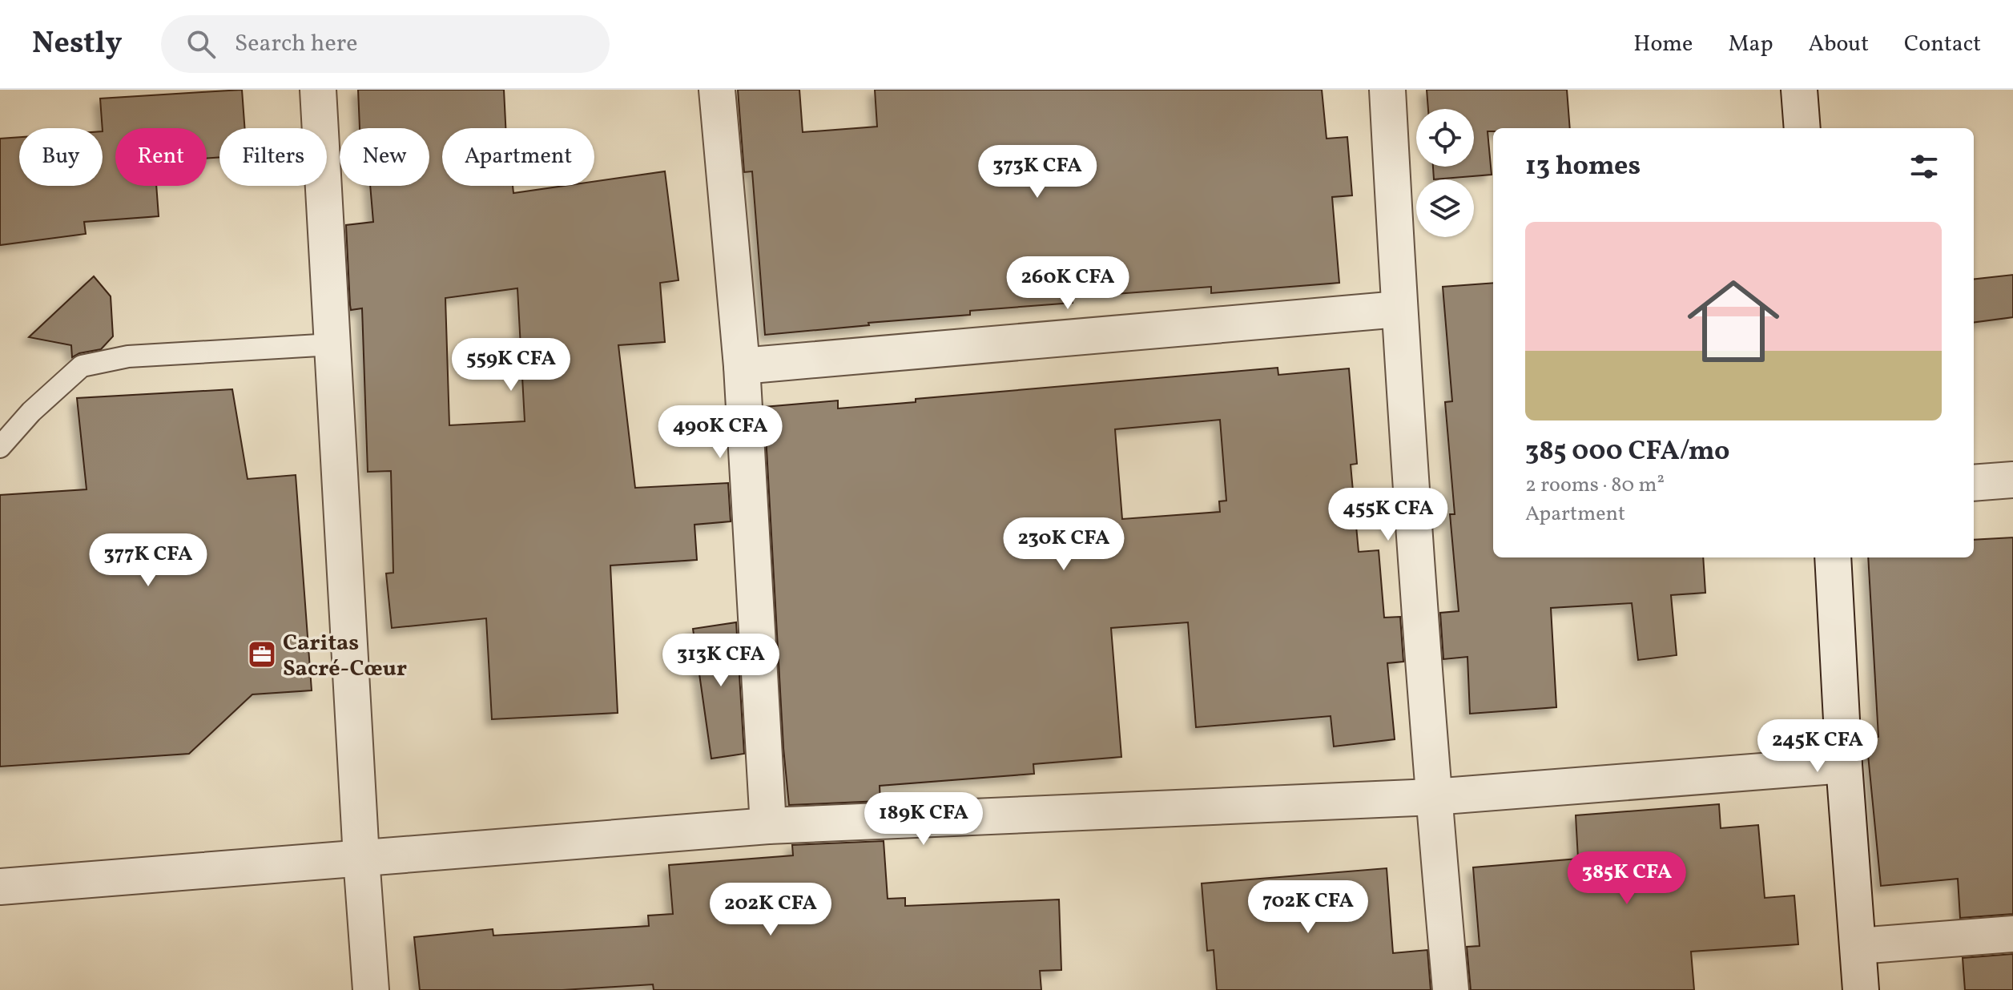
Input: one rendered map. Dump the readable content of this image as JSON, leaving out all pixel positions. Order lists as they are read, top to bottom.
{
  "places": {
    "office": ["Caritas Sacré-Cœur"]
  },
  "page": {
    "header": "Nestly",
    "search": "Search here",
    "nav": [
      "Home",
      "Map",
      "About",
      "Contact"
    ],
    "chip": [
      "Buy",
      "Rent",
      "Filters",
      "New",
      "Apartment"
    ],
    "heading": "13 homes",
    "price": [
      "373K CFA",
      "260K CFA",
      "559K CFA",
      "490K CFA",
      "455K CFA",
      "230K CFA",
      "377K CFA",
      "313K CFA",
      "245K CFA",
      "189K CFA",
      "385K CFA",
      "702K CFA",
      "202K CFA"
    ],
    "list": [
      {
        "name": "385 000 CFA/mo",
        "note": "2 rooms · 80 m² · Apartment"
      }
    ]
  }
}
